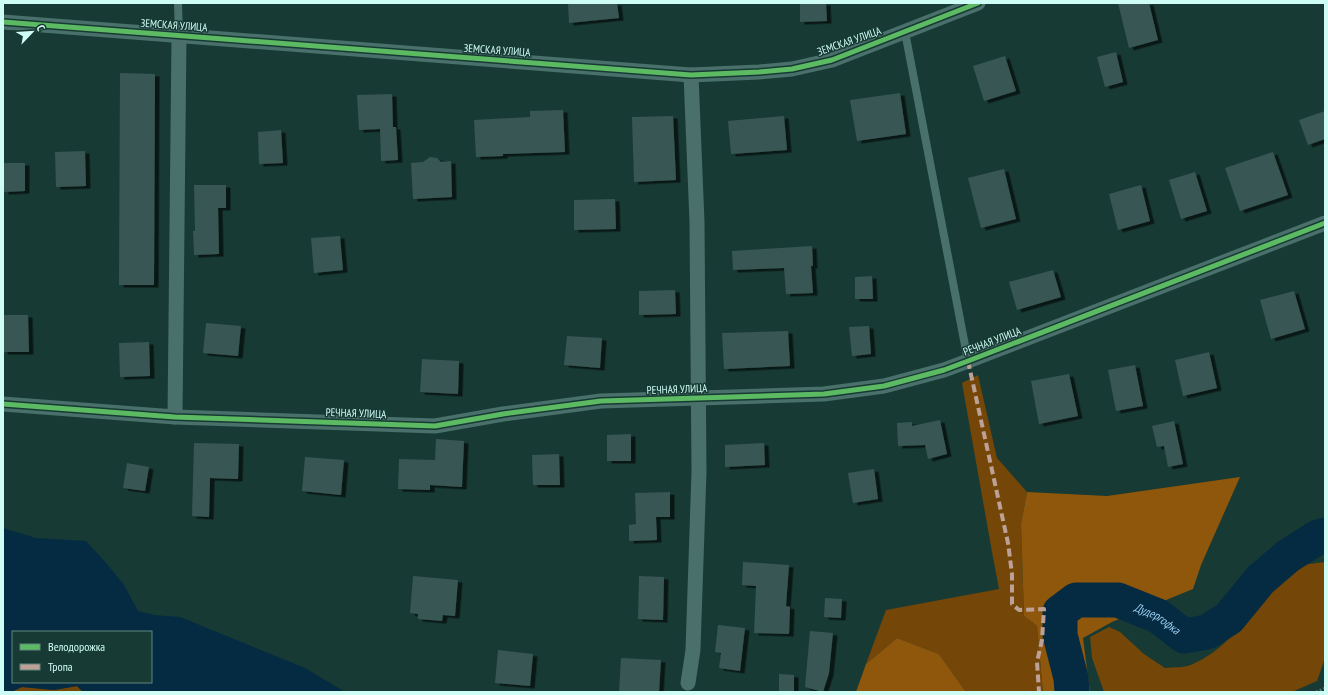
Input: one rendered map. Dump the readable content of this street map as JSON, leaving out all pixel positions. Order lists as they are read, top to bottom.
{
  "streets": {
    "street": ["ЗЕМСКАЯ УЛИЦА", "РЕЧНАЯ УЛИЦА"]
  },
  "water": ["Дудергофка"],
  "legend": ["Велодорожка", "Тропа"],
  "north": "top right"
}
